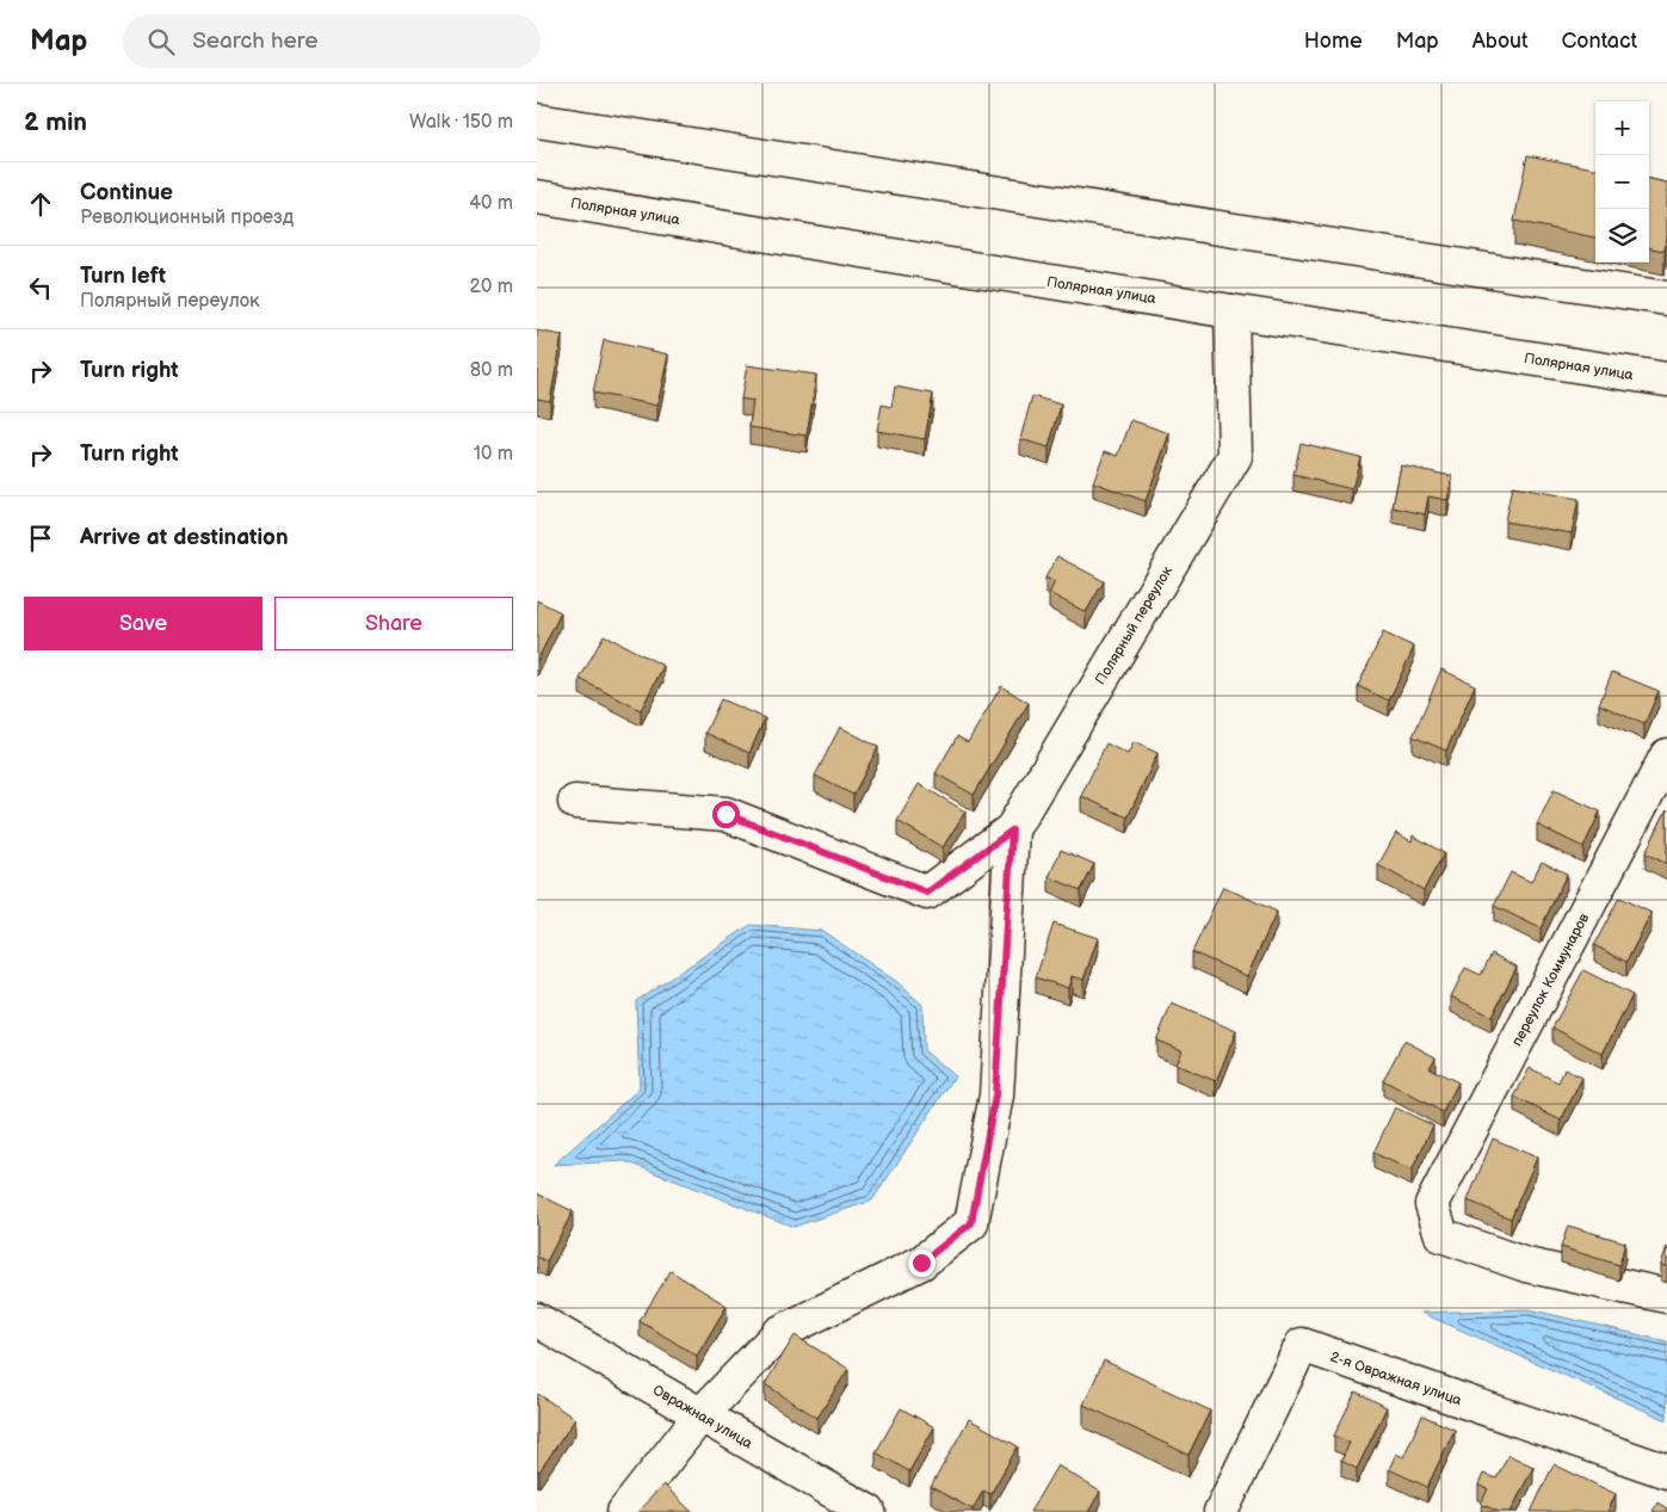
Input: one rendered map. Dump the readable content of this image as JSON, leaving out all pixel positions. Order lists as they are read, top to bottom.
{
  "streets": {
    "street": [
      "Полярная улица",
      "Полярный переулок",
      "переулок Коммунаров",
      "2-я Овражная улица",
      "Овражная улица"
    ]
  },
  "crossings": [
    ["Полярная улица", "Полярный переулок"]
  ],
  "page": {
    "header": "Map",
    "search": "Search here",
    "nav": [
      "Home",
      "Map",
      "About",
      "Contact"
    ],
    "heading": ["2 min", "Walk · 150 m"],
    "map_buttons": ["+", "−"],
    "list": [
      ["Continue", "Революционный проезд", "40 m"],
      ["Turn left", "Полярный переулок", "20 m"],
      ["Turn right", "80 m"],
      ["Turn right", "10 m"],
      "Arrive at destination"
    ],
    "buttons": ["Save", "Share"]
  }
}
